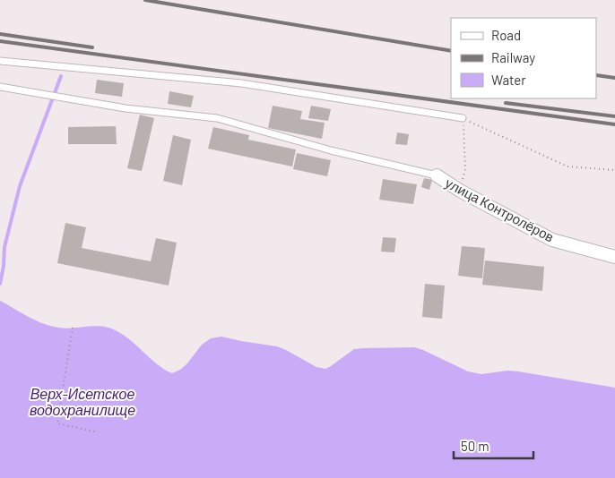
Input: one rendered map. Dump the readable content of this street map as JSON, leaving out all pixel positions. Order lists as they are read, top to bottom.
{
  "streets": {
    "street": ["улица Контролёров"]
  },
  "water": ["Верх-Исетское водохранилище"],
  "legend": ["Road", "Railway", "Water"],
  "scale_bar": "50 m"
}
